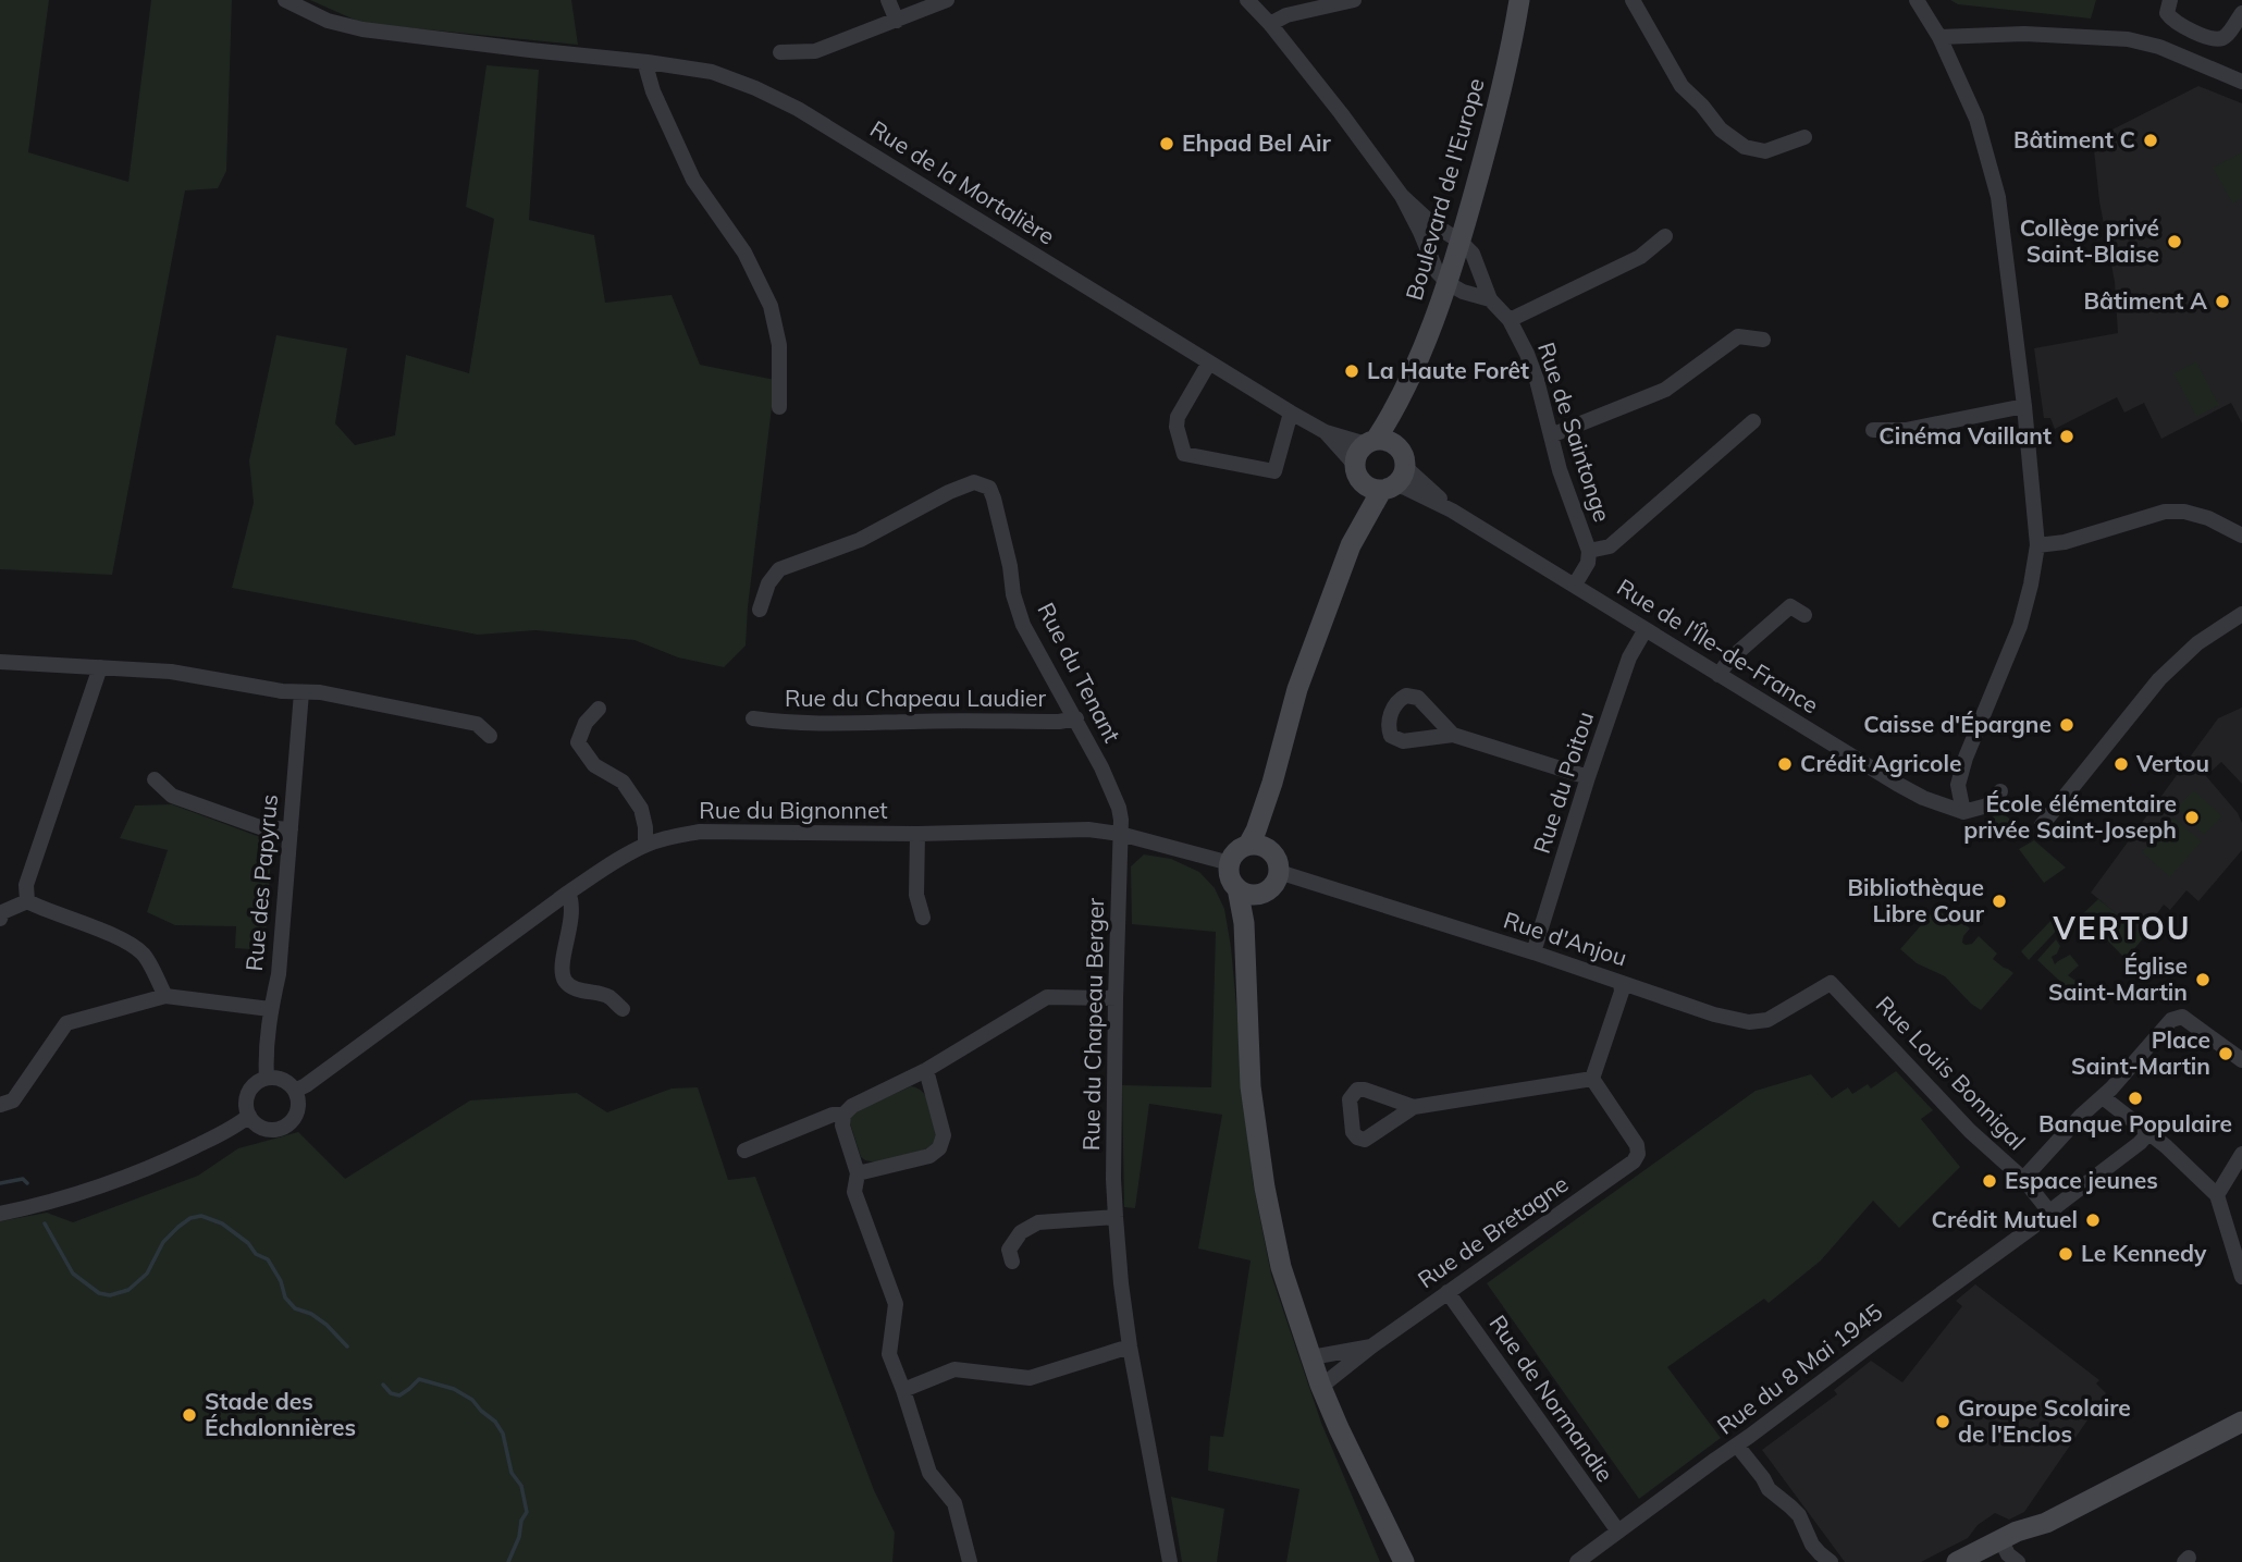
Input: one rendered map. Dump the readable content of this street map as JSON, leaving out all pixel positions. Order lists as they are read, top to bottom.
{
  "streets": {
    "street": [
      "Rue de la Mortalière",
      "Boulevard de l'Europe",
      "Rue de Saintonge",
      "Rue de l'Île-de-France",
      "Rue du Tenant",
      "Rue du Chapeau Laudier",
      "Rue du Poitou",
      "Rue du Bignonnet",
      "Rue des Papyrus",
      "Rue d'Anjou",
      "Rue du Chapeau Berger",
      "Rue Louis Bonnigal",
      "Rue de Bretagne",
      "Rue du 8 Mai 1945",
      "Rue de Normandie"
    ]
  },
  "crossings": [
    ["Rue de la Mortalière", "Boulevard de l'Europe"],
    ["Boulevard de l'Europe", "Rue de Saintonge"],
    ["Boulevard de l'Europe", "Rue de l'Île-de-France"],
    ["Boulevard de l'Europe", "Rue du Bignonnet"],
    ["Boulevard de l'Europe", "Rue d'Anjou"],
    ["Rue de Saintonge", "Rue de l'Île-de-France"],
    ["Rue de l'Île-de-France", "Rue du Poitou"],
    ["Rue du Tenant", "Rue du Chapeau Laudier"],
    ["Rue du Tenant", "Rue du Bignonnet"],
    ["Rue du Tenant", "Rue du Chapeau Berger"],
    ["Rue du Poitou", "Rue d'Anjou"],
    ["Rue du Bignonnet", "Rue des Papyrus"],
    ["Rue du Bignonnet", "Rue d'Anjou"],
    ["Rue du Bignonnet", "Rue du Chapeau Berger"],
    ["Rue d'Anjou", "Rue Louis Bonnigal"],
    ["Rue de Bretagne", "Rue de Normandie"],
    ["Rue du 8 Mai 1945", "Rue de Normandie"]
  ],
  "districts": ["VERTOU"],
  "places": [
    "Bâtiment C",
    "Ehpad Bel Air",
    "Collège privé Saint-Blaise",
    "Bâtiment A",
    "La Haute Forêt",
    "Cinéma Vaillant",
    "Caisse d'Épargne",
    "Crédit Agricole",
    "Vertou",
    "École élémentaire privée Saint-Joseph",
    "Bibliothèque Libre Cour",
    "Église Saint-Martin",
    "Place Saint-Martin",
    "Banque Populaire",
    "Espace jeunes",
    "Crédit Mutuel",
    "Le Kennedy",
    "Stade des Échalonnières",
    "Groupe Scolaire de l'Enclos"
  ]
}
